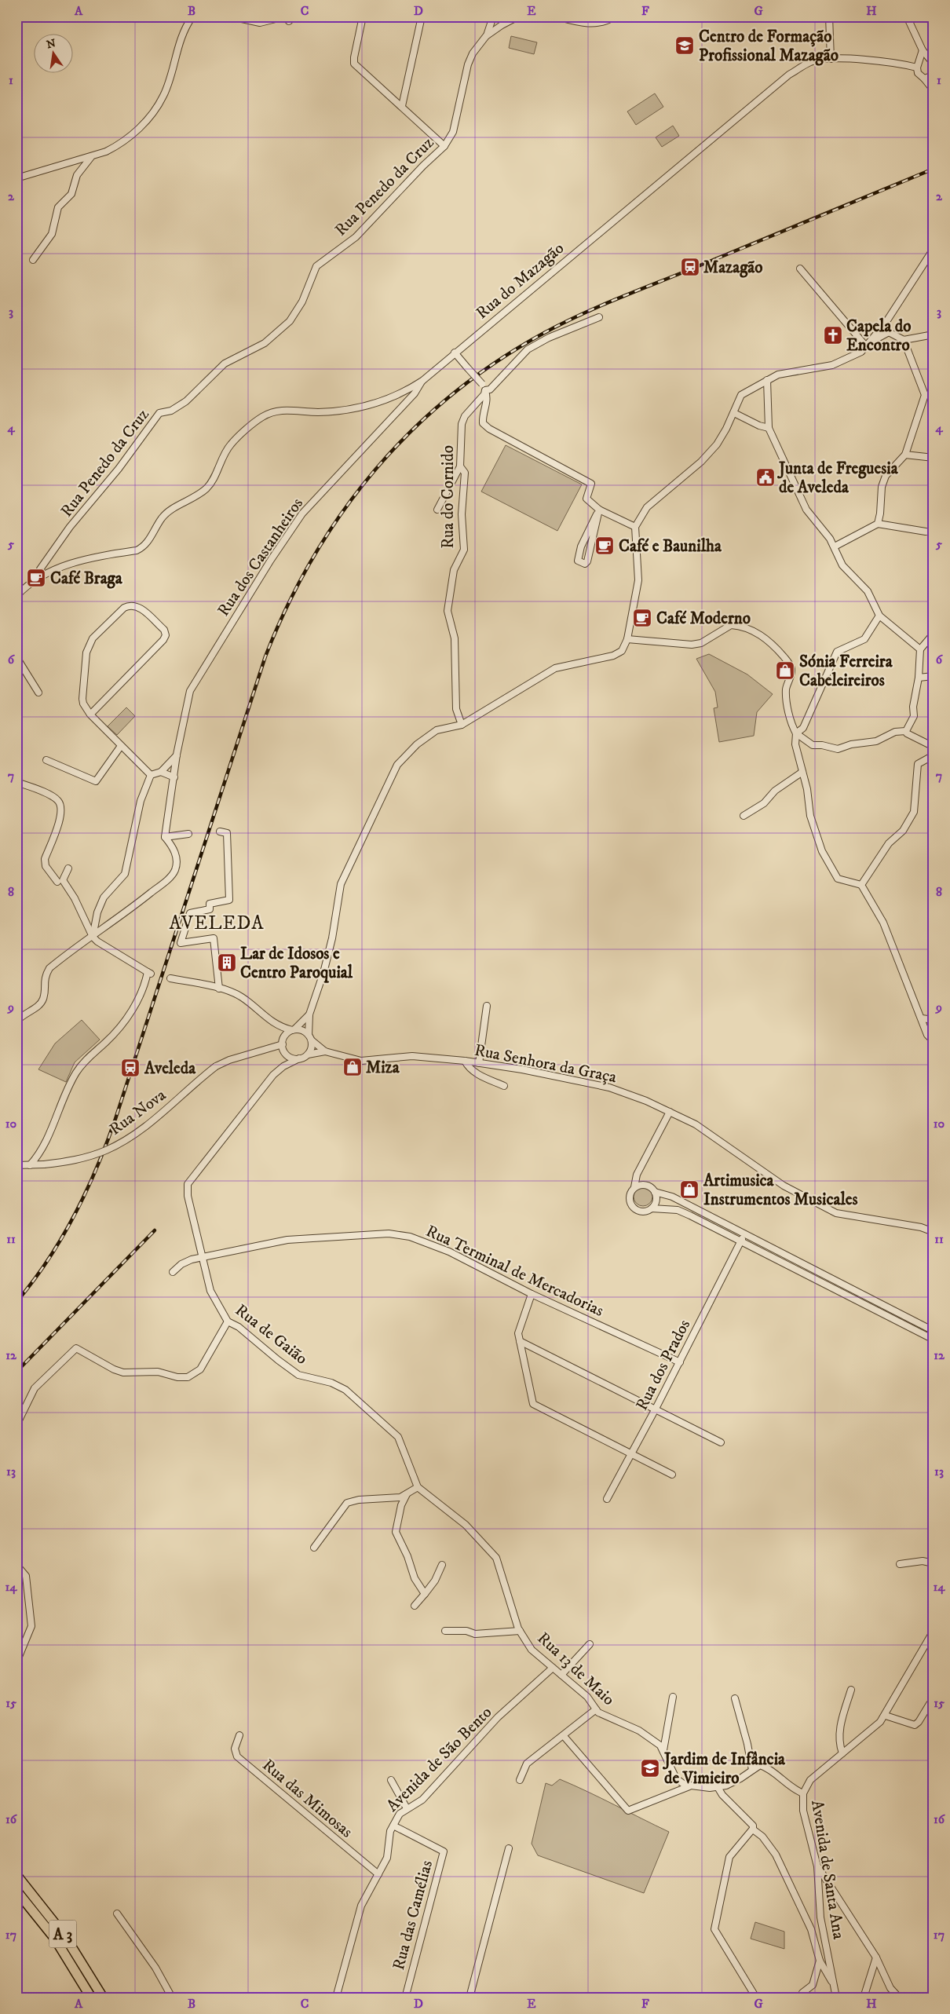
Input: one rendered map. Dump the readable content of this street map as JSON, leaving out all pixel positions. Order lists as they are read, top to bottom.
{
  "streets": {
    "highway": ["A 3"],
    "street": [
      "Rua Penedo da Cruz",
      "Rua do Mazagão",
      "Rua do Cornido",
      "Rua dos Castanheiros",
      "Rua Senhora da Graça",
      "Rua Nova",
      "Rua Terminal de Mercadorias",
      "Rua de Gaião",
      "Rua dos Prados",
      "Rua 13 de Maio",
      "Avenida de São Bento",
      "Rua das Mimosas",
      "Avenida de Santa Ana",
      "Rua das Camélias"
    ]
  },
  "crossings": [
    ["Rua Penedo da Cruz", "Rua do Mazagão"],
    ["Rua do Mazagão", "Rua dos Castanheiros"],
    ["Rua Senhora da Graça", "Rua Nova"],
    ["Rua Senhora da Graça", "Rua de Gaião"],
    ["Rua Nova", "Rua de Gaião"],
    ["Rua Terminal de Mercadorias", "Rua de Gaião"],
    ["Rua Terminal de Mercadorias", "Rua dos Prados"],
    ["Rua de Gaião", "Rua 13 de Maio"],
    ["Rua 13 de Maio", "Avenida de São Bento"],
    ["Avenida de São Bento", "Rua das Mimosas"],
    ["Avenida de São Bento", "Rua das Camélias"]
  ],
  "districts": ["AVELEDA"],
  "places": {
    "school or university": ["Centro de Formação Profissional Mazagão", "Jardim de Infância de Vimieiro"],
    "station": ["Mazagão", "Aveleda"],
    "church": ["Capela do Encontro"],
    "public building": ["Junta de Freguesia de Aveleda"],
    "cafe": ["Café e Baunilha", "Café Braga", "Café Moderno"],
    "shop": ["Sónia Ferreira Cabeleireiros", "Miza", "Artimusica Instrumentos Musicales"],
    "building": ["Lar de Idosos e Centro Paroquial"]
  },
  "north": "top",
  "grid": {
    "columns": [
      "A",
      "B",
      "C",
      "D",
      "E",
      "F",
      "G",
      "H"
    ],
    "rows": [
      "1",
      "2",
      "3",
      "4",
      "5",
      "6",
      "7",
      "8",
      "9",
      "10",
      "11",
      "12",
      "13",
      "14",
      "15",
      "16",
      "17"
    ]
  }
}
